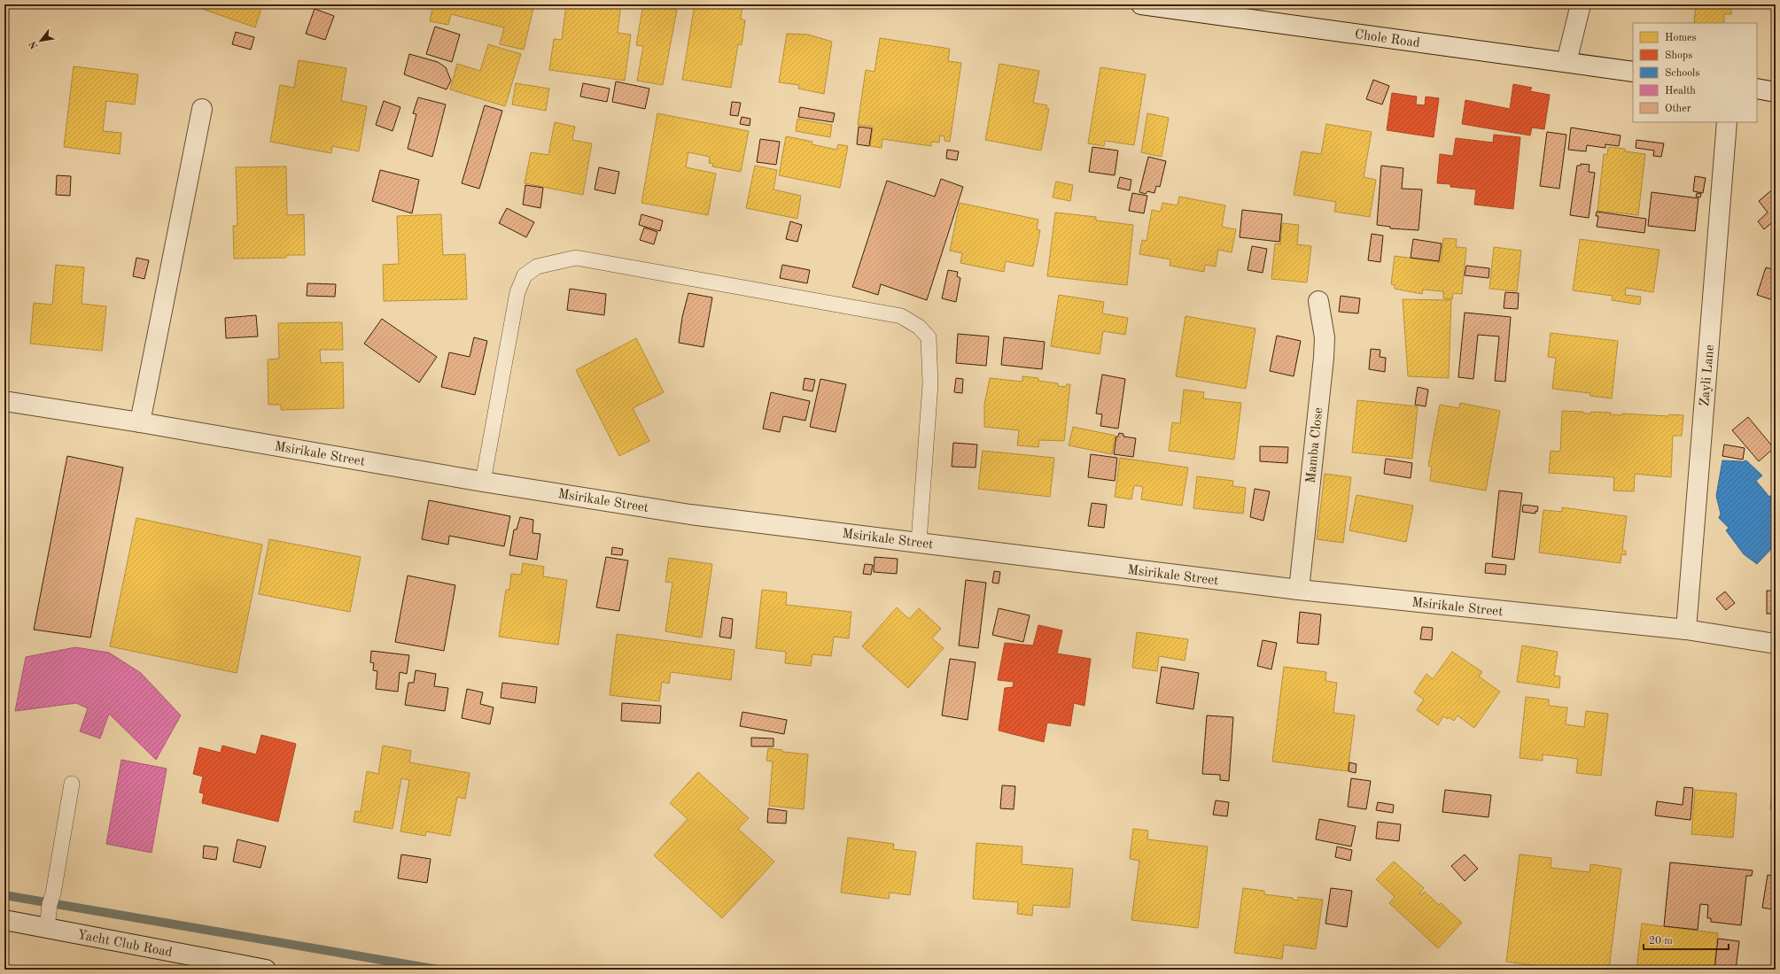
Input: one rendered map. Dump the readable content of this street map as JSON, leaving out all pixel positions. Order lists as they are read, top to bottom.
{
  "streets": {
    "street": [
      "Chole Road",
      "Zayli Lane",
      "Mamba Close",
      "Msirikale Street",
      "Yacht Club Road"
    ]
  },
  "crossings": [
    ["Zayli Lane", "Msirikale Street"],
    ["Mamba Close", "Msirikale Street"]
  ],
  "legend": [
    "Homes",
    "Shops",
    "Schools",
    "Health",
    "Other"
  ],
  "scale_bar": "20 m",
  "north": "bottom left"
}
